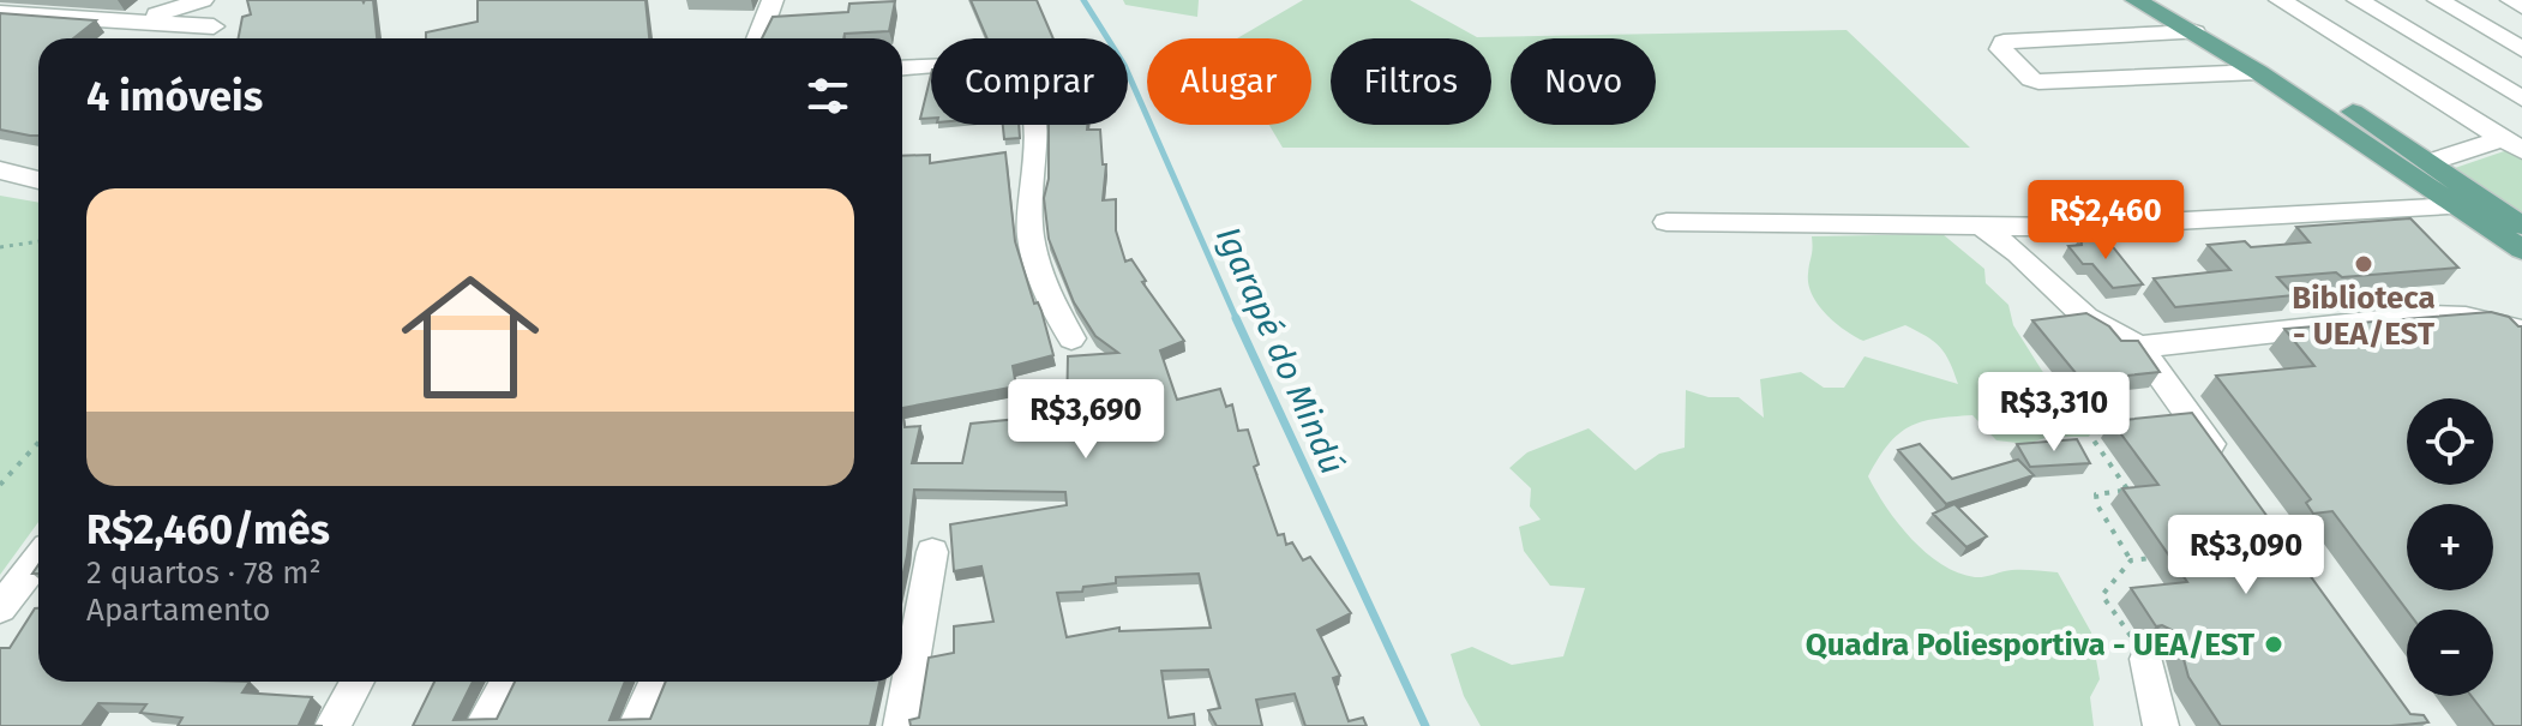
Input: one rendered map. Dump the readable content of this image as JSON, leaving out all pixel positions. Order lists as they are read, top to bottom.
{
  "water": ["Igarapé do Mindú"],
  "places": ["Biblioteca - UEA/EST", "Quadra Poliesportiva - UEA/EST"],
  "page": {
    "chip": [
      "Comprar",
      "Alugar",
      "Filtros",
      "Novo"
    ],
    "heading": "4 imóveis",
    "list": [
      {
        "name": "R$2,460/mês",
        "note": "2 quartos · 78 m² · Apartamento"
      }
    ],
    "price": [
      "R$2,460",
      "R$3,310",
      "R$3,690",
      "R$3,090"
    ],
    "map_buttons": ["+", "−"]
  }
}
